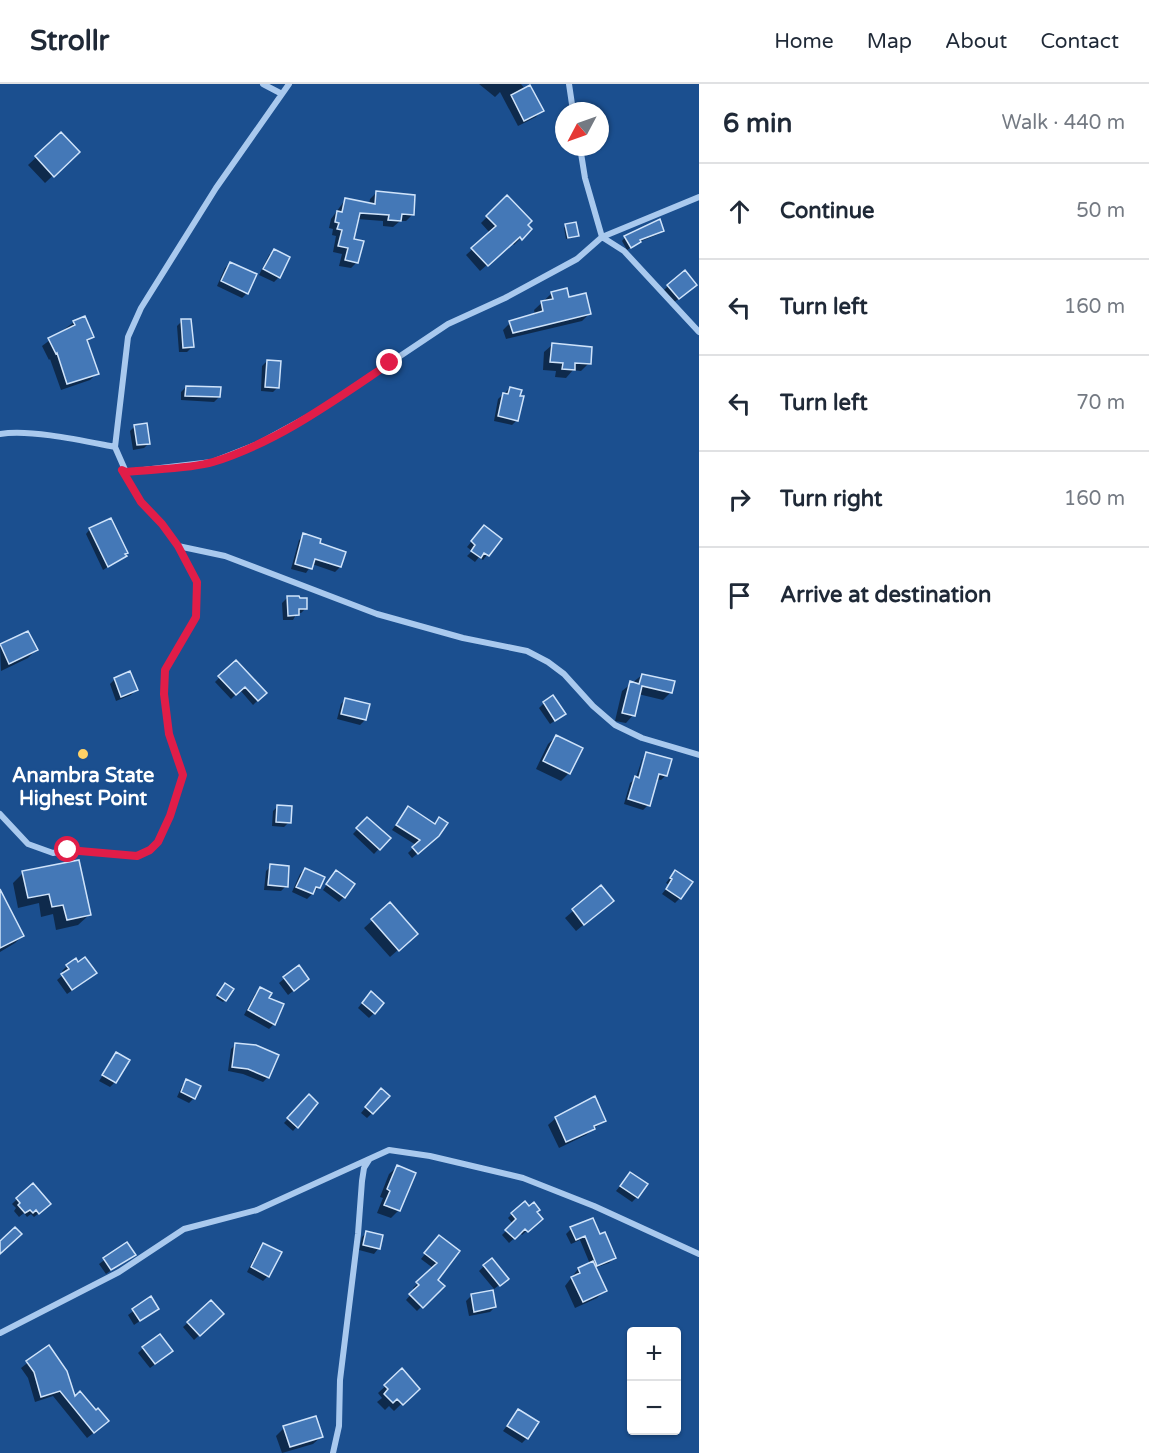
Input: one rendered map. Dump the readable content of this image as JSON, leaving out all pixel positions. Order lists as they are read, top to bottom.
{
  "places": ["Anambra State Highest Point"],
  "north": "bottom left",
  "page": {
    "header": "Strollr",
    "nav": [
      "Home",
      "Map",
      "About",
      "Contact"
    ],
    "heading": ["6 min", "Walk · 440 m"],
    "list": [
      ["Continue", "50 m"],
      ["Turn left", "160 m"],
      ["Turn left", "70 m"],
      ["Turn right", "160 m"],
      "Arrive at destination"
    ],
    "map_buttons": ["+", "−"]
  }
}
